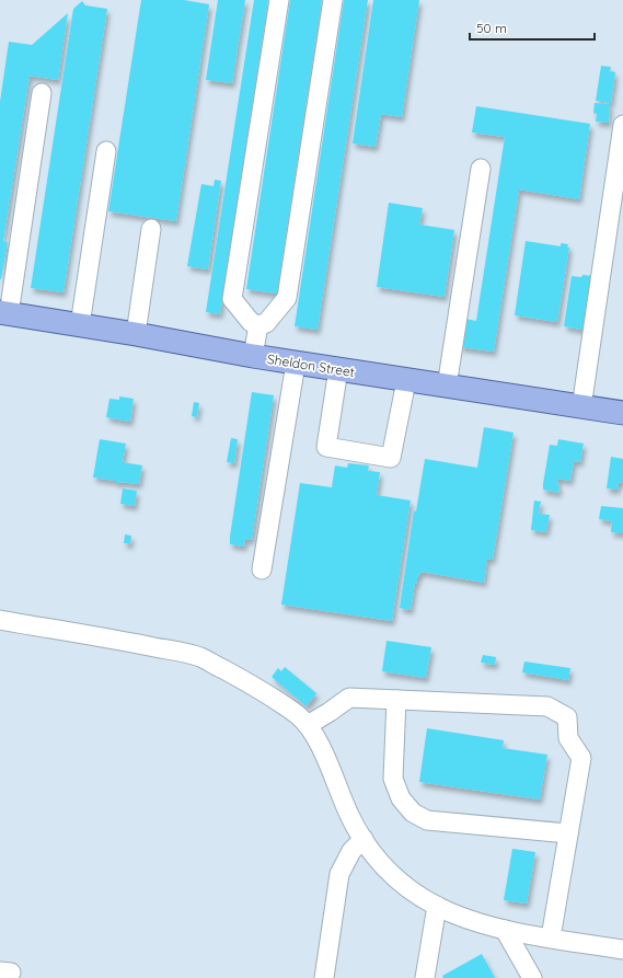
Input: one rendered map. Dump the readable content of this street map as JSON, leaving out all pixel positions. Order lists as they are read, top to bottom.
{
  "streets": {
    "main road": ["Sheldon Street"]
  },
  "scale_bar": "50 m"
}
